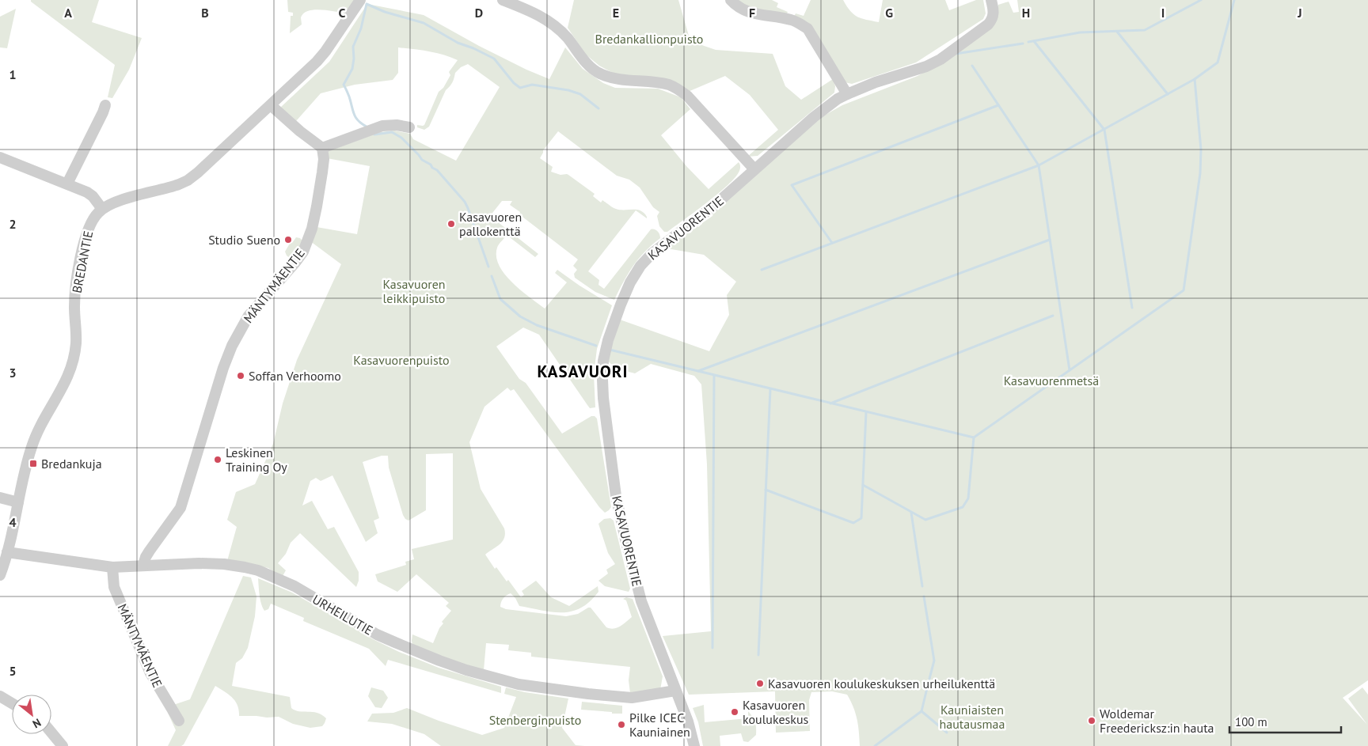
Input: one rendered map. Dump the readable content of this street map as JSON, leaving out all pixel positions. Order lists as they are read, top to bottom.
{
  "streets": {
    "street": [
      "KASAVUORENTIE",
      "BREDANTIE",
      "MÄNTYMÄENTIE",
      "URHEILUTIE"
    ]
  },
  "crossings": [
    ["KASAVUORENTIE", "URHEILUTIE"],
    ["BREDANTIE", "URHEILUTIE"],
    ["MÄNTYMÄENTIE", "URHEILUTIE"]
  ],
  "districts": ["KASAVUORI"],
  "parks": [
    "Bredankallionpuisto",
    "Kasavuoren leikkipuisto",
    "Kasavuorenpuisto",
    "Kasavuorenmetsä",
    "Kauniaisten hautausmaa",
    "Stenberginpuisto"
  ],
  "places": {
    "other": [
      "Kasavuoren pallokenttä",
      "Studio Sueno",
      "Soffan Verhoomo",
      "Leskinen Training Oy",
      "Kasavuoren koulukeskuksen urheilukenttä",
      "Kasavuoren koulukeskus",
      "Woldemar Freedericksz:in hauta",
      "Pilke ICEC Kauniainen"
    ],
    "transit": ["Bredankuja"]
  },
  "scale_bar": "100 m",
  "north": "bottom right",
  "grid": {
    "columns": [
      "A",
      "B",
      "C",
      "D",
      "E",
      "F",
      "G",
      "H",
      "I",
      "J"
    ],
    "rows": [
      "1",
      "2",
      "3",
      "4",
      "5"
    ]
  }
}
